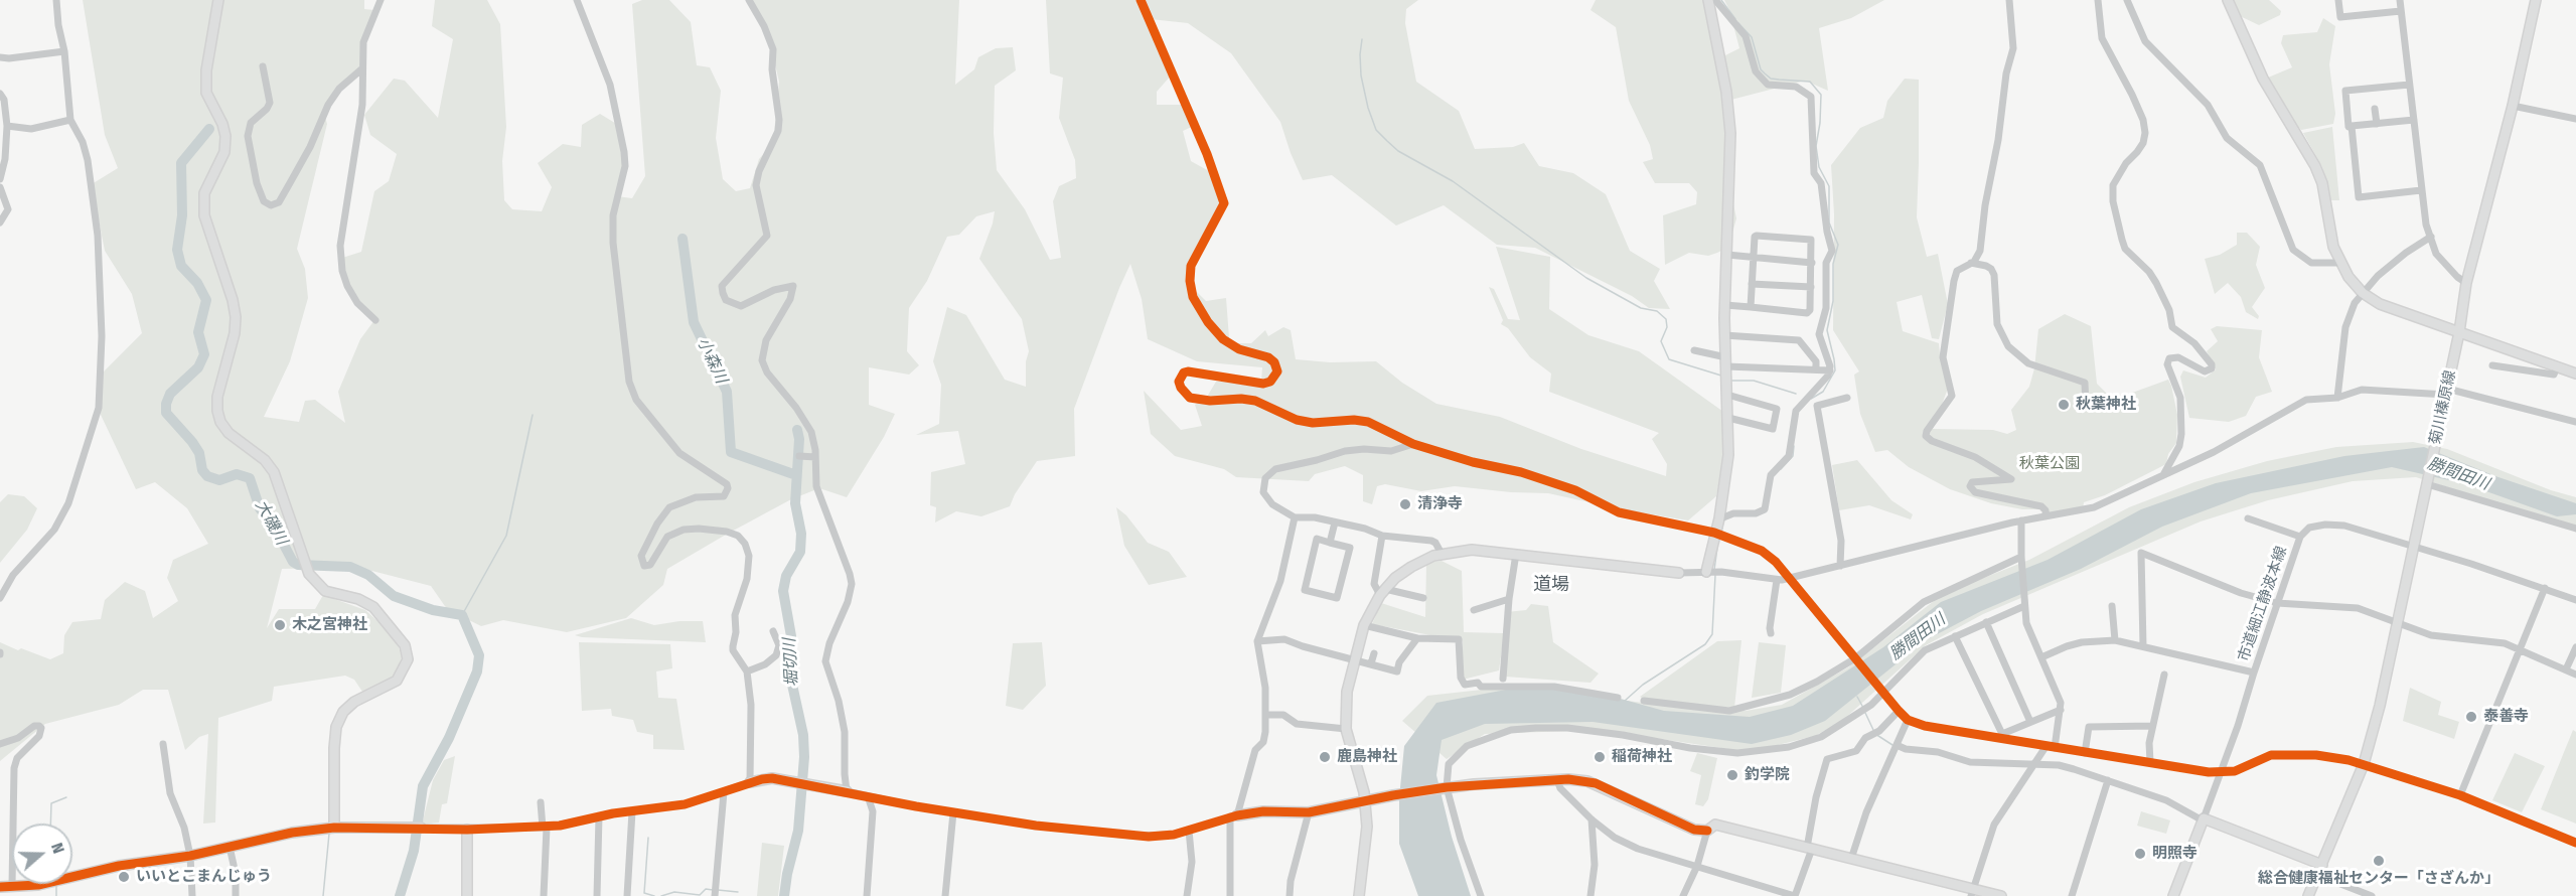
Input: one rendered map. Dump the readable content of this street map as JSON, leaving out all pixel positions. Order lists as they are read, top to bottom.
{
  "streets": {
    "street": ["菊川榛原線", "市道細江静波本線"]
  },
  "crossings": [
    ["菊川榛原線", "市道細江静波本線"]
  ],
  "districts": ["道場"],
  "water": [
    "小森川",
    "勝間田川",
    "大磯川",
    "堀切川"
  ],
  "parks": ["秋葉公園"],
  "places": [
    "秋葉神社",
    "清浄寺",
    "木之宮神社",
    "泰善寺",
    "鹿島神社",
    "稲荷神社",
    "釣学院",
    "明照寺",
    "総合健康福祉センター「さざんか」",
    "いいとこまんじゅう"
  ],
  "north": "right"
}
